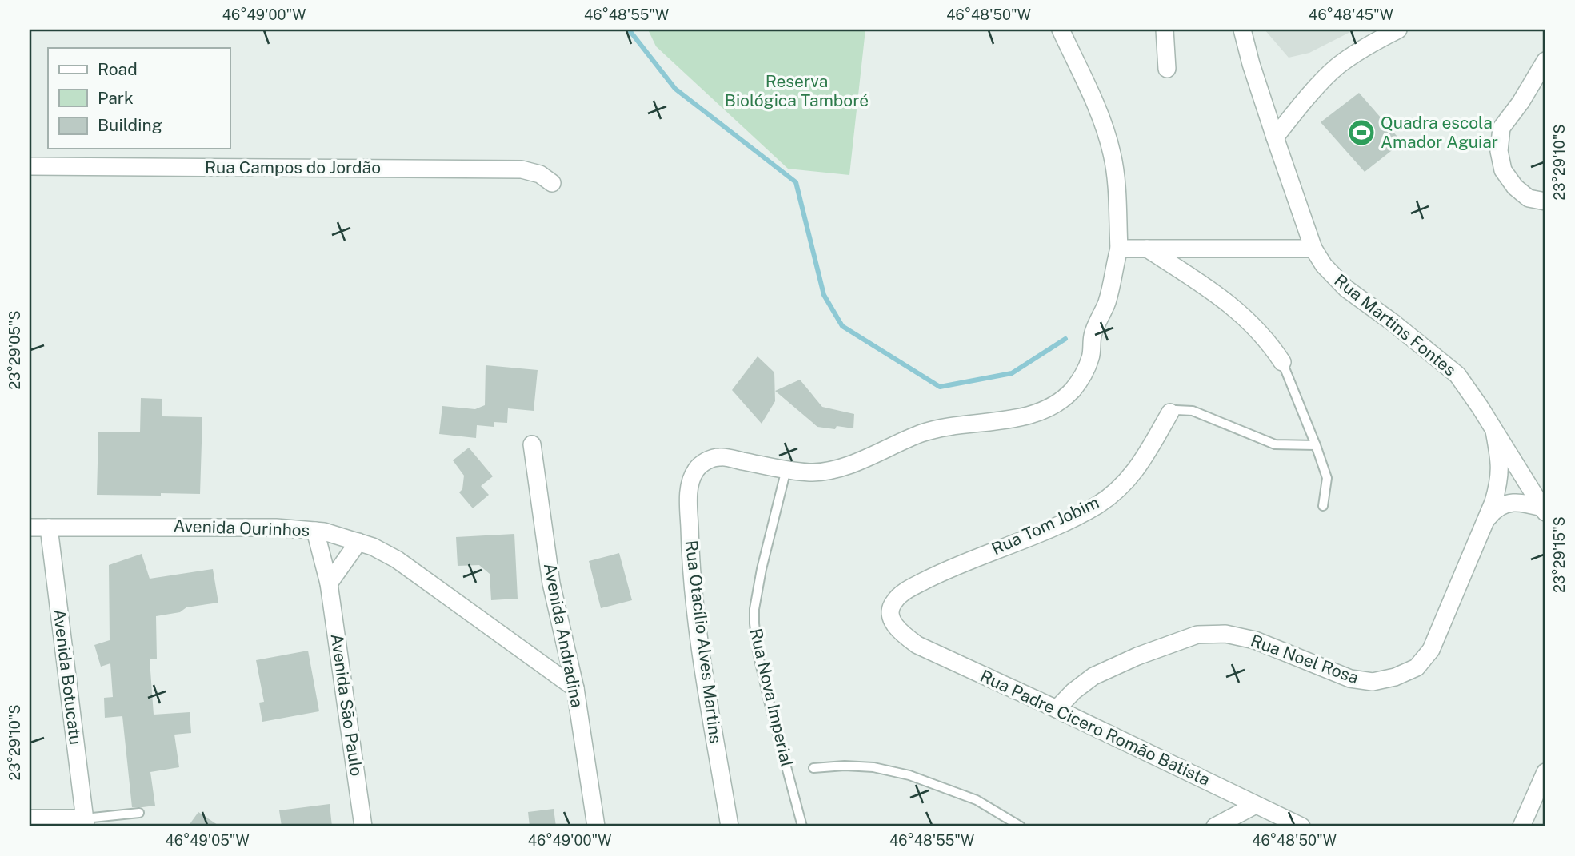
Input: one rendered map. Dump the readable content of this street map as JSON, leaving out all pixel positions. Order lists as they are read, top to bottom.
{
  "streets": {
    "street": [
      "Rua Campos do Jordão",
      "Rua Martins Fontes",
      "Rua Tom Jobim",
      "Avenida Ourinhos",
      "Avenida Andradina",
      "Rua Otacílio Alves Martins",
      "Rua Noel Rosa",
      "Avenida Botucatu",
      "Avenida São Paulo",
      "Rua Padre Cicero Romão Batista"
    ],
    "lane": ["Rua Nova Imperial"]
  },
  "crossings": [
    ["Rua Martins Fontes", "Rua Noel Rosa"],
    ["Rua Tom Jobim", "Rua Padre Cicero Romão Batista"],
    ["Avenida Ourinhos", "Avenida Andradina"],
    ["Avenida Ourinhos", "Avenida Botucatu"],
    ["Avenida Ourinhos", "Avenida São Paulo"],
    ["Rua Otacílio Alves Martins", "Rua Nova Imperial"],
    ["Rua Noel Rosa", "Rua Padre Cicero Romão Batista"]
  ],
  "parks": ["Reserva Biológica Tamboré"],
  "places": {
    "sports": ["Quadra escola Amador Aguiar"]
  },
  "legend": ["Road", "Park", "Building"],
  "coordinates": [
    "46°49'00\"W",
    "46°48'55\"W",
    "46°48'50\"W",
    "46°48'45\"W",
    "23°29'10\"S",
    "23°29'05\"S",
    "23°29'15\"S",
    "46°49'05\"W"
  ]
}
